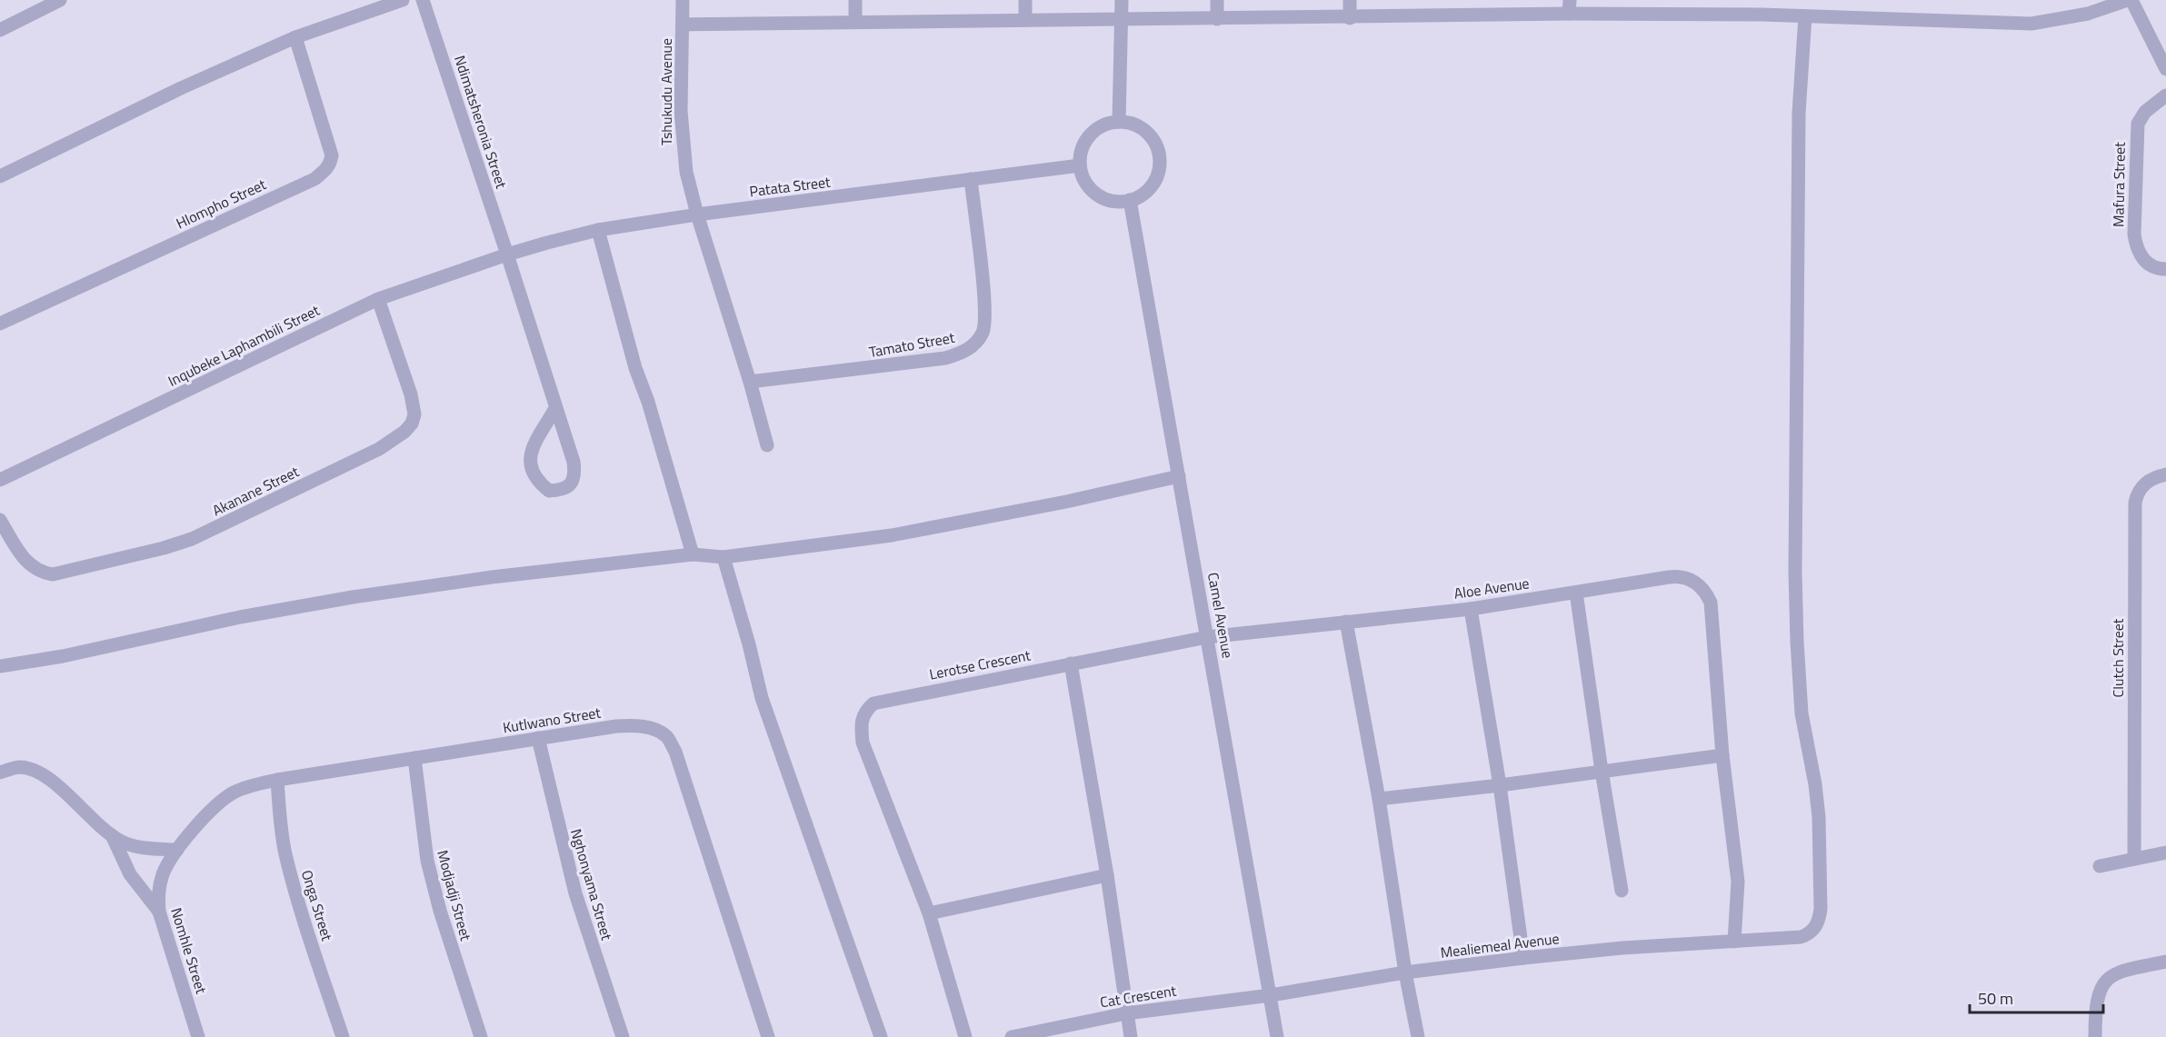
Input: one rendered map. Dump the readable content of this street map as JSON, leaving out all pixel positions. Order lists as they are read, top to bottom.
{
  "streets": {
    "street": [
      "Tshukudu Avenue",
      "Ndimatsheronia Street",
      "Mafura Street",
      "Patata Street",
      "Hlompho Street",
      "Tamato Street",
      "Inqubeke Laphambili Street",
      "Akanane Street",
      "Aloe Avenue",
      "Camel Avenue",
      "Clutch Street",
      "Lerotse Crescent",
      "Kutlwano Street",
      "Nghonyama Street",
      "Modjadji Street",
      "Onga Street",
      "Mealiemeal Avenue",
      "Nomhle Street",
      "Cat Crescent"
    ]
  },
  "crossings": [
    ["Tshukudu Avenue", "Patata Street"],
    ["Ndimatsheronia Street", "Patata Street"],
    ["Ndimatsheronia Street", "Inqubeke Laphambili Street"],
    ["Patata Street", "Tamato Street"],
    ["Patata Street", "Inqubeke Laphambili Street"],
    ["Patata Street", "Camel Avenue"],
    ["Inqubeke Laphambili Street", "Akanane Street"],
    ["Aloe Avenue", "Camel Avenue"],
    ["Aloe Avenue", "Lerotse Crescent"],
    ["Aloe Avenue", "Mealiemeal Avenue"],
    ["Camel Avenue", "Mealiemeal Avenue"],
    ["Camel Avenue", "Cat Crescent"],
    ["Kutlwano Street", "Nghonyama Street"],
    ["Kutlwano Street", "Modjadji Street"],
    ["Kutlwano Street", "Onga Street"],
    ["Kutlwano Street", "Nomhle Street"],
    ["Mealiemeal Avenue", "Cat Crescent"]
  ],
  "scale_bar": "50 m"
}
